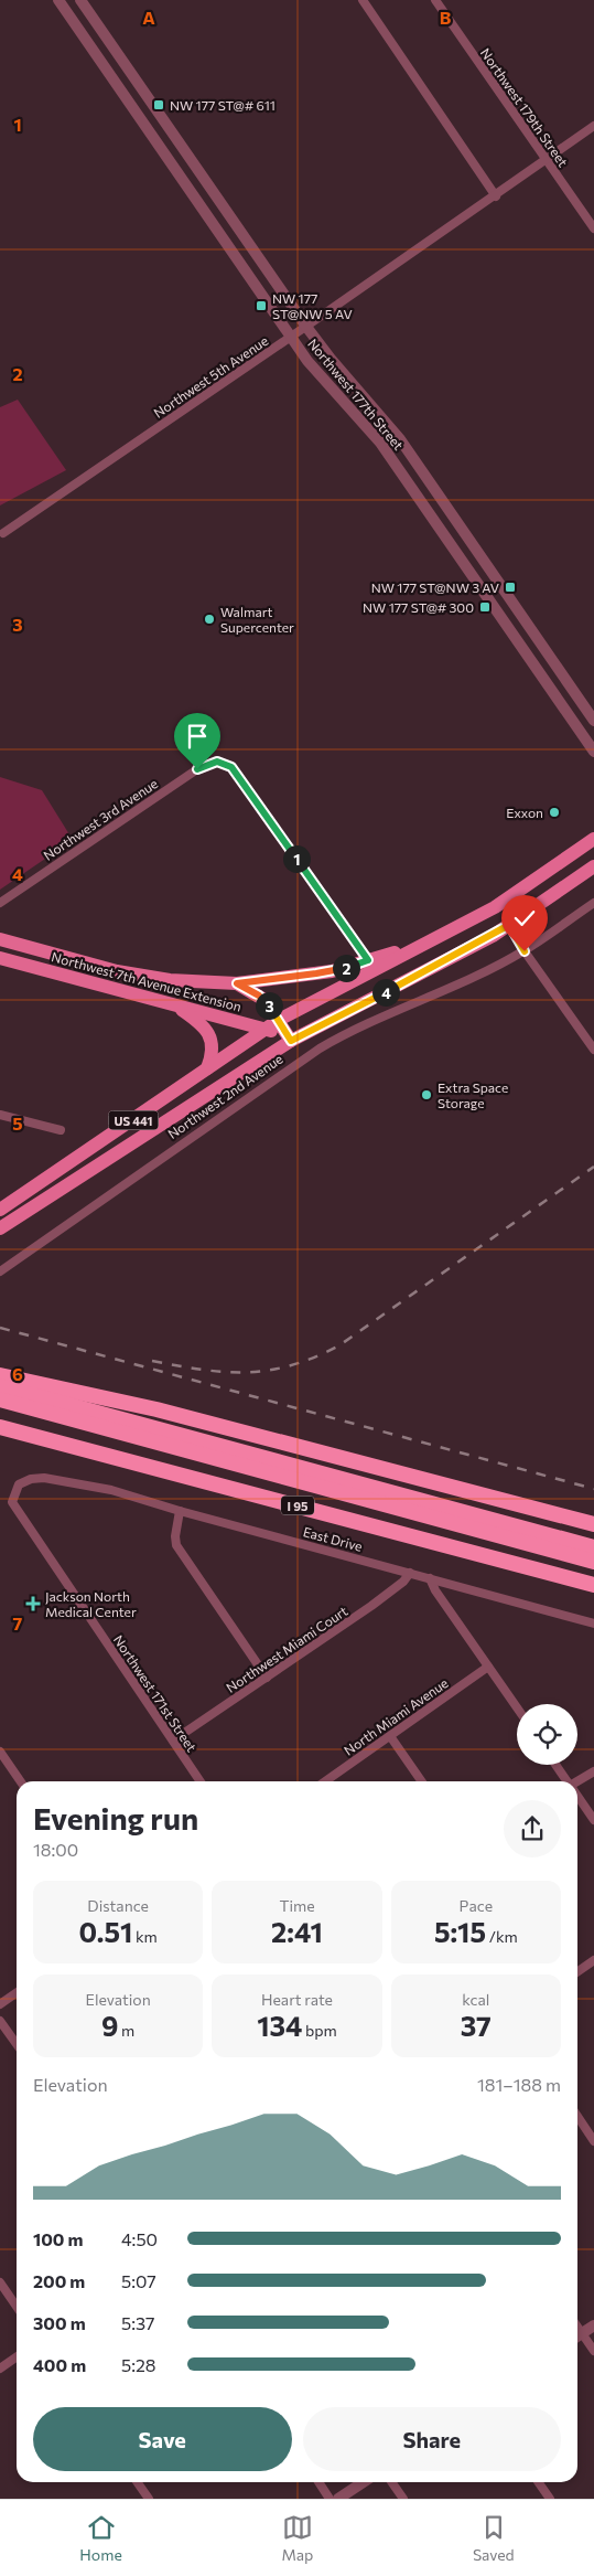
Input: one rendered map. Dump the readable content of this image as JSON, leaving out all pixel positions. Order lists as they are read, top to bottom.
{
  "streets": {
    "highway": ["I 95"],
    "main road": ["Northwest 7th Avenue Extension", "Northwest 2nd Avenue", "US 441"],
    "street": [
      "Northwest 179th Street",
      "Northwest 5th Avenue",
      "Northwest 177th Street",
      "Northwest 3rd Avenue",
      "East Drive",
      "Northwest Miami Court",
      "Northwest 171st Street",
      "North Miami Avenue"
    ]
  },
  "crossings": [
    ["Northwest 179th Street", "Northwest 5th Avenue"],
    ["Northwest 5th Avenue", "Northwest 177th Street"],
    ["Northwest 7th Avenue Extension", "Northwest 2nd Avenue"],
    ["Northwest 7th Avenue Extension", "US 441"],
    ["Northwest 2nd Avenue", "US 441"],
    ["East Drive", "Northwest Miami Court"],
    ["East Drive", "Northwest 171st Street"],
    ["Northwest Miami Court", "Northwest 171st Street"]
  ],
  "places": {
    "transit": [
      "NW 177 ST@# 611",
      "NW 177 ST@NW 5 AV",
      "NW 177 ST@NW 3 AV",
      "NW 177 ST@# 300"
    ],
    "other": ["Walmart Supercenter", "Exxon", "Extra Space Storage"],
    "health": ["Jackson North Medical Center"]
  },
  "page": {
    "pins": [
      "1",
      "2",
      "4",
      "3"
    ],
    "heading": ["Evening run", "18:00"],
    "stats": [
      ["Distance", "0.51 km"],
      ["Time", "2:41"],
      ["Pace", "5:15 /km"],
      ["Elevation", "9 m"],
      ["Heart rate", "134 bpm"],
      ["kcal", "37"]
    ],
    "chart": ["Elevation", "181–188 m"],
    "list": [
      {
        "name": "100 m",
        "note": "4:50"
      },
      {
        "name": "200 m",
        "note": "5:07"
      },
      {
        "name": "300 m",
        "note": "5:37"
      },
      {
        "name": "400 m",
        "note": "5:28"
      }
    ],
    "buttons": ["Save", "Share"],
    "tabs": ["Home", "Map", "Saved"]
  },
  "grid": {
    "columns": ["A", "B"],
    "rows": [
      "1",
      "2",
      "3",
      "4",
      "5",
      "6",
      "7"
    ]
  }
}
